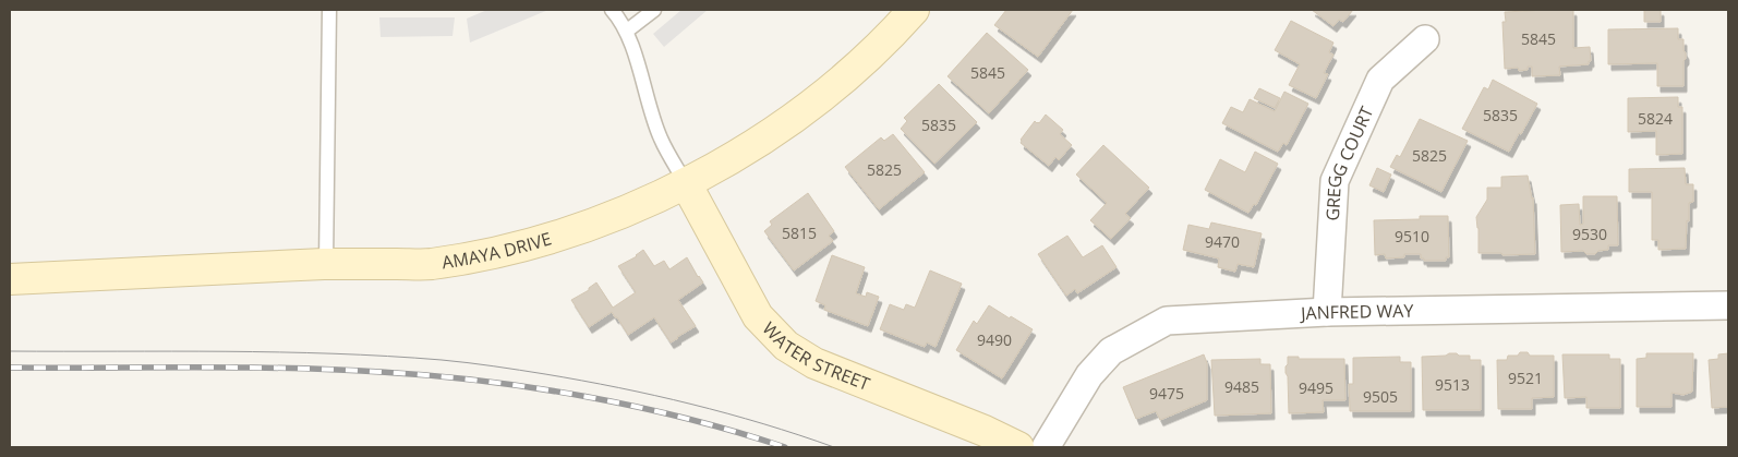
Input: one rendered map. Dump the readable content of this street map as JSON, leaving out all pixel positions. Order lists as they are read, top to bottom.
{
  "streets": {
    "main road": ["AMAYA DRIVE", "WATER STREET"],
    "street": ["GREGG COURT", "JANFRED WAY"]
  },
  "crossings": [
    ["GREGG COURT", "JANFRED WAY"],
    ["AMAYA DRIVE", "WATER STREET"]
  ],
  "house_numbers": [
    "5845",
    "5845",
    "5835",
    "5824",
    "5835",
    "5825",
    "5825",
    "5815",
    "9530",
    "9510",
    "9470",
    "9490",
    "9521",
    "9513",
    "9485",
    "9495",
    "9475",
    "9505"
  ]
}
